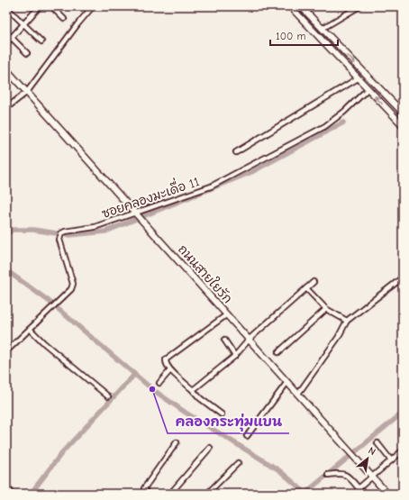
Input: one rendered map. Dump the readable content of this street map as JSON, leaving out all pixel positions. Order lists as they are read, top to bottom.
{
  "streets": {
    "street": ["ซอยคลองมะเดื่อ 11", "ถนนสายใยรัก"]
  },
  "crossings": [
    ["ซอยคลองมะเดื่อ 11", "ถนนสายใยรัก"]
  ],
  "places": ["คลองกระทุ่มแบน"],
  "scale_bar": "100 m",
  "north": "top right"
}
